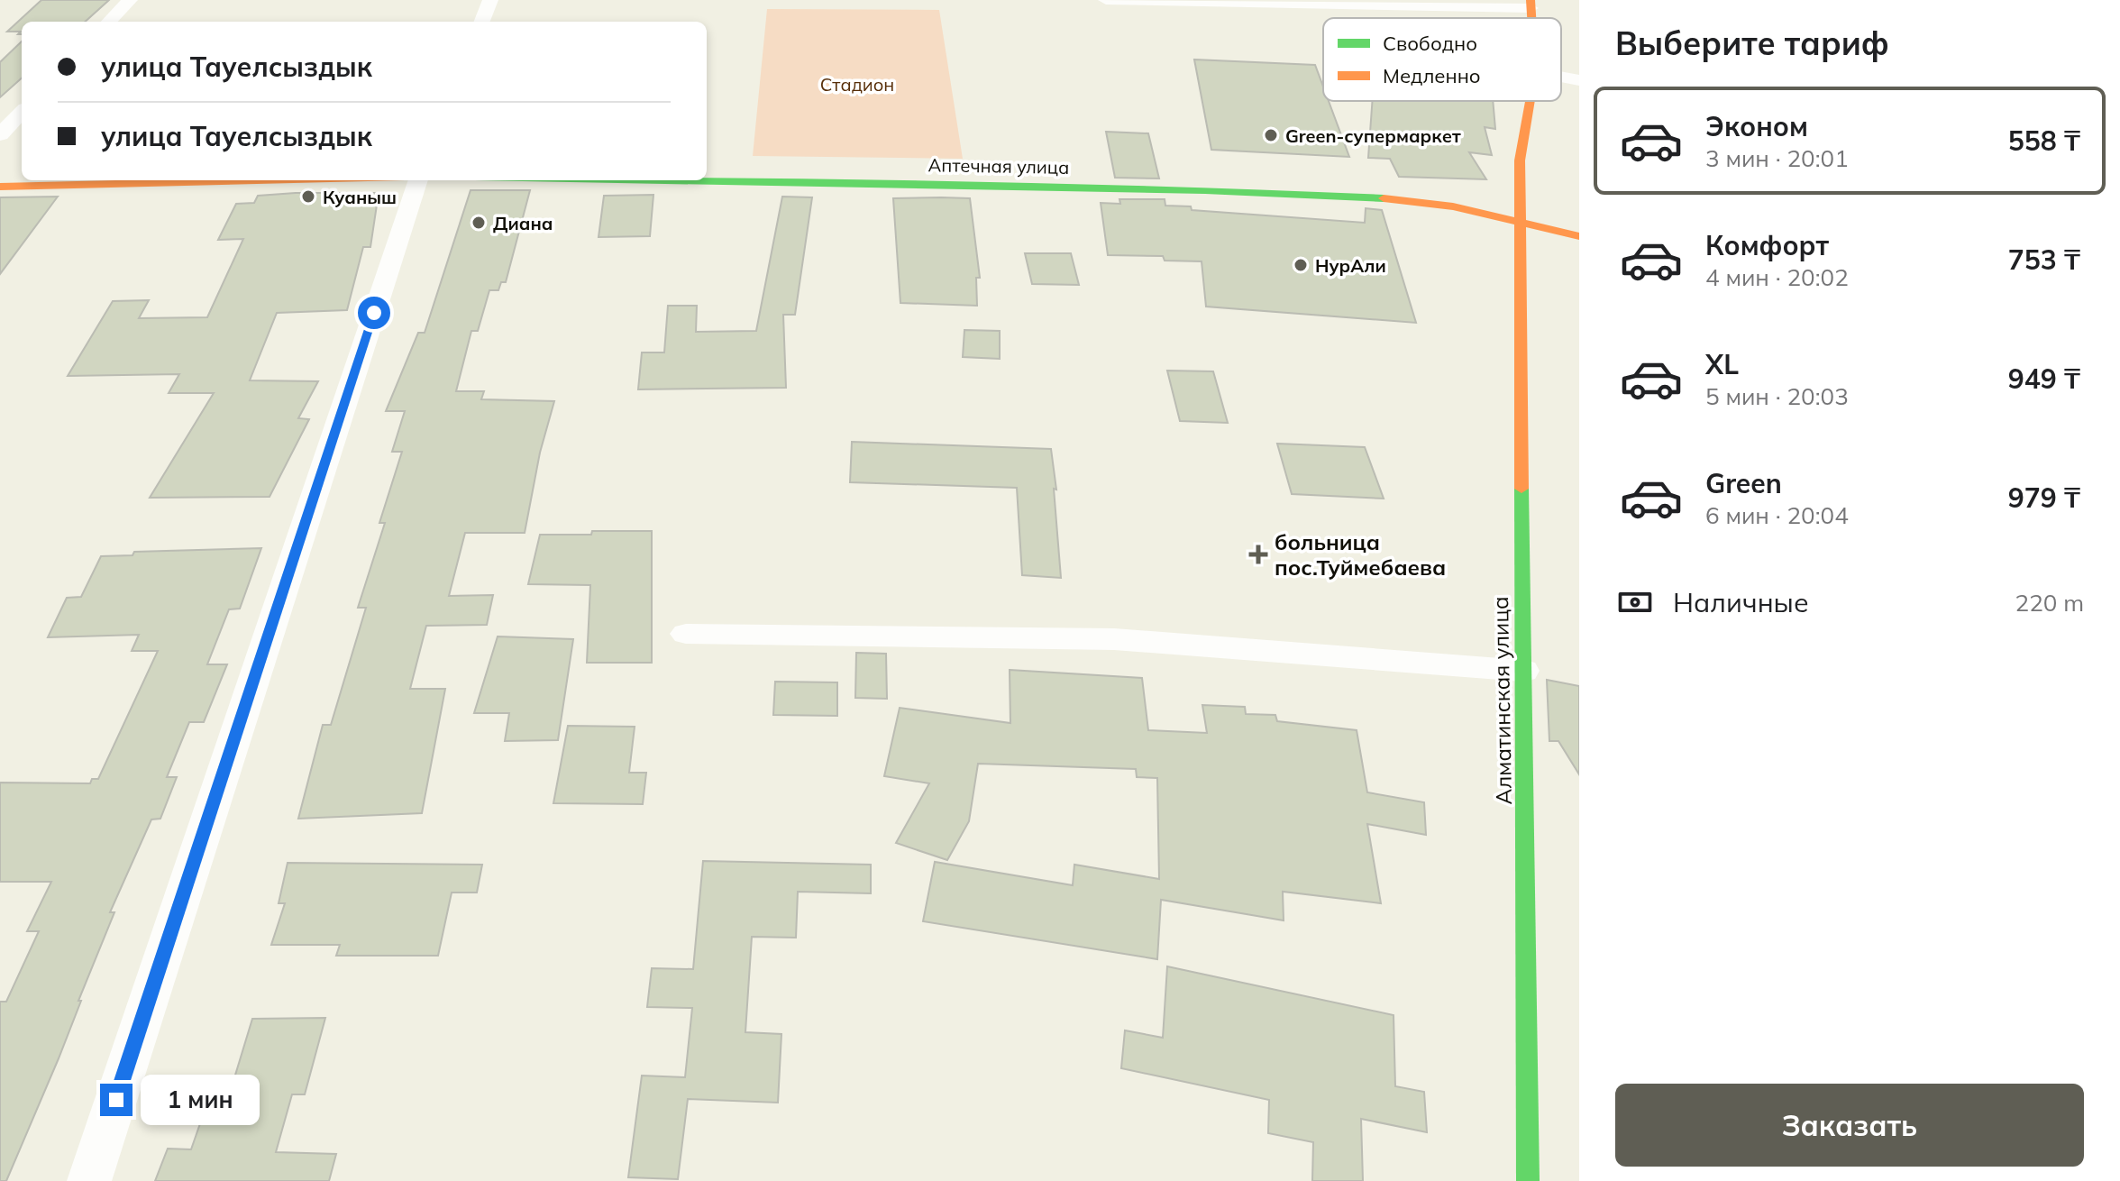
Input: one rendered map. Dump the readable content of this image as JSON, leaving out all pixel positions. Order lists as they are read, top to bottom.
{
  "streets": {
    "main road": ["Аптечная улица", "Алматинская улица"]
  },
  "crossings": [
    ["Аптечная улица", "Алматинская улица"]
  ],
  "parks": ["Стадион"],
  "places": {
    "other": [
      "Green-супермаркет",
      "Куаныш",
      "Диана",
      "НурАли"
    ],
    "health": ["больница пос.Туймебаева"]
  },
  "legend": ["Свободно", "Медленно"],
  "page": {
    "heading": "Выберите тариф",
    "banner": ["улица Тауелсыздык", "улица Тауелсыздык"],
    "list": [
      {
        "name": "Эконом",
        "note": "3 мин · 20:01",
        "value": "558 ₸"
      },
      {
        "name": "Комфорт",
        "note": "4 мин · 20:02",
        "value": "753 ₸"
      },
      {
        "name": "XL",
        "note": "5 мин · 20:03",
        "value": "949 ₸"
      },
      {
        "name": "Green",
        "note": "6 мин · 20:04",
        "value": "979 ₸"
      }
    ],
    "pay": ["Наличные", "220 m"],
    "buttons": "Заказать",
    "bubble": "1 мин"
  }
}
